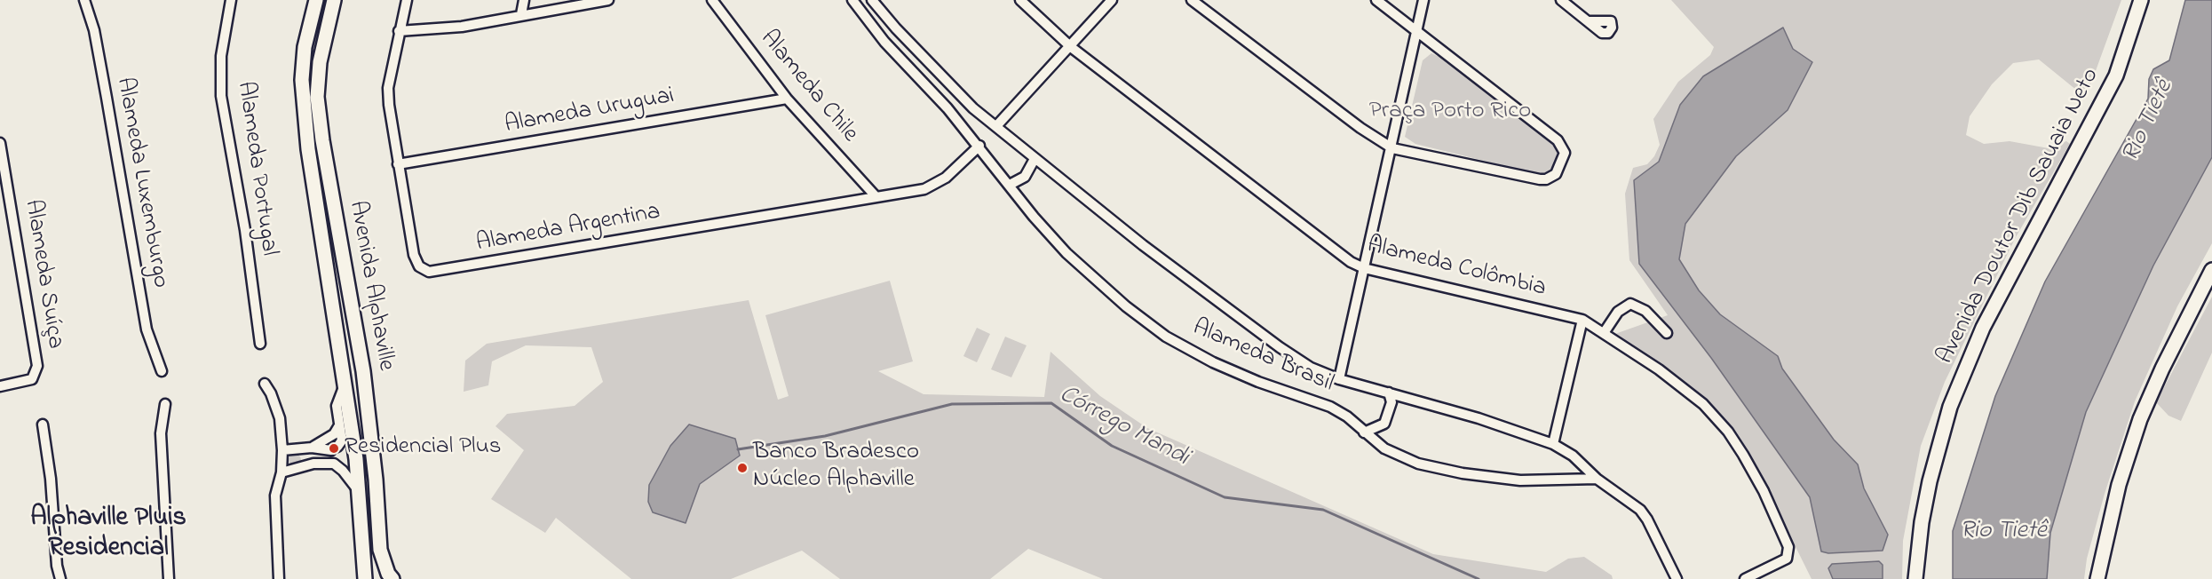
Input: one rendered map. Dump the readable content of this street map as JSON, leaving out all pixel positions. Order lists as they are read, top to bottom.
{
  "streets": {
    "main road": ["Avenida Doutor Dib Sauaia Neto", "Avenida Alphaville"],
    "street": [
      "Alameda Chile",
      "Alameda Uruguai",
      "Alameda Portugal",
      "Alameda Luxemburgo",
      "Alameda Argentina",
      "Alameda Colômbia",
      "Alameda Suíça",
      "Alameda Brasil"
    ]
  },
  "crossings": [
    ["Alameda Chile", "Alameda Uruguai"],
    ["Alameda Chile", "Alameda Argentina"],
    ["Alameda Uruguai", "Alameda Argentina"],
    ["Alameda Argentina", "Alameda Brasil"]
  ],
  "districts": ["Alphaville Pluis Residencial"],
  "water": ["Rio Tietê", "Córrego Mandi"],
  "parks": ["Praça Porto Rico"],
  "places": ["Residencial Plus", "Banco Bradesco Núcleo Alphaville"]
}
